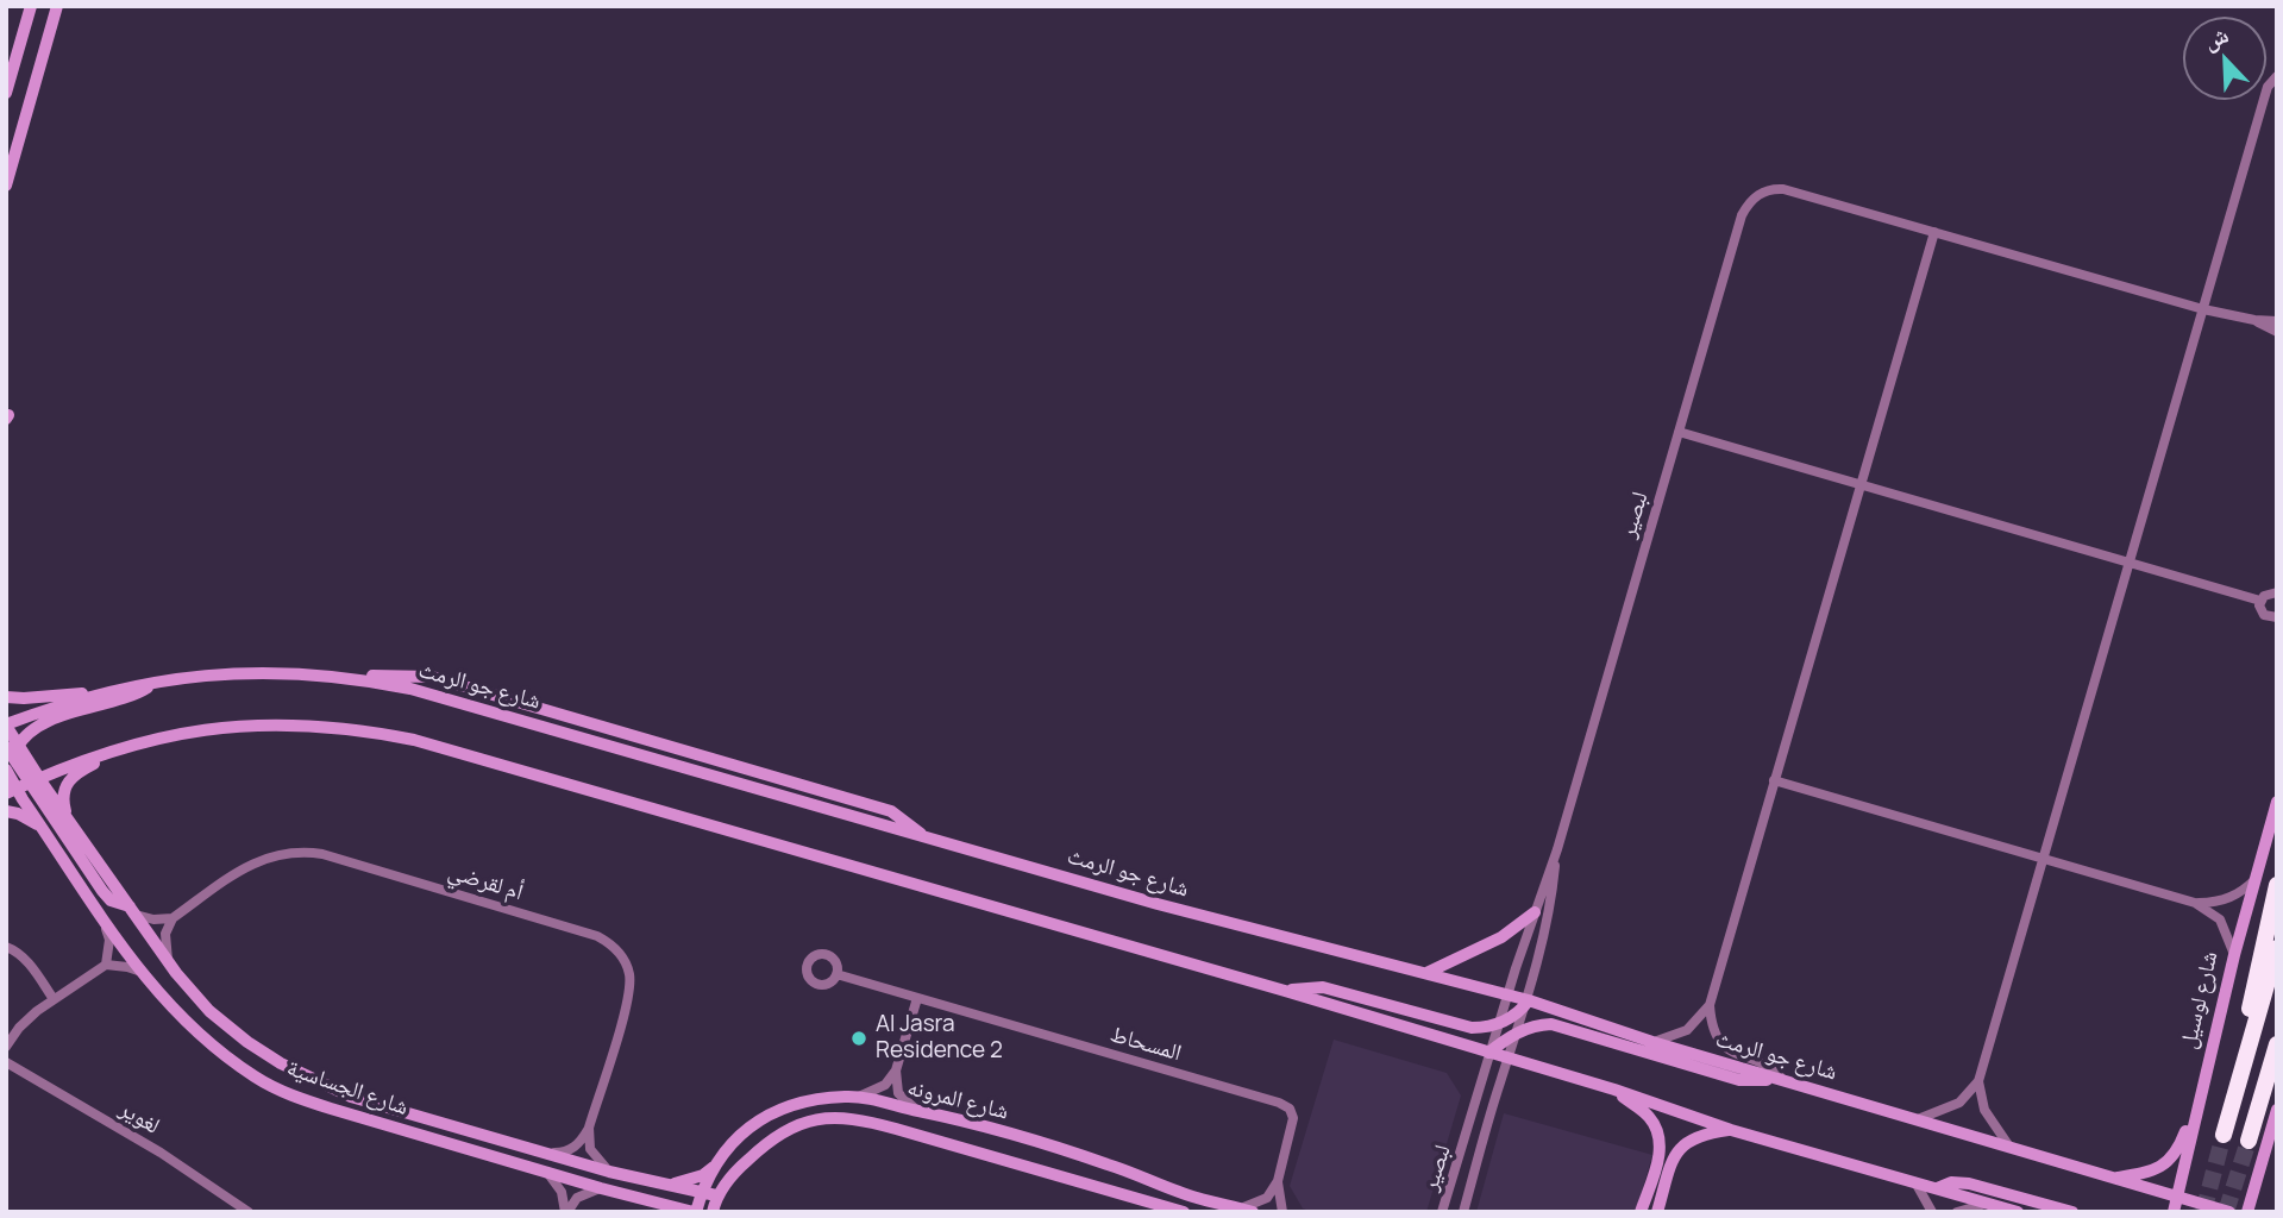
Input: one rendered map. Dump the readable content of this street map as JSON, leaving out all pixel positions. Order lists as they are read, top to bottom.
{
  "streets": {
    "main road": [
      "شارع جو الرمث",
      "شارع لوسيل",
      "شارع الجساسية",
      "شارع المرونه"
    ],
    "street": [
      "لبصير",
      "أم لقرضي",
      "المسحاط",
      "لغوير"
    ]
  },
  "crossings": [
    ["لبصير", "شارع جو الرمث"],
    ["شارع جو الرمث", "شارع لوسيل"],
    ["شارع الجساسية", "شارع المرونه"]
  ],
  "places": ["Al Jasra Residence 2"],
  "north": "top left"
}
